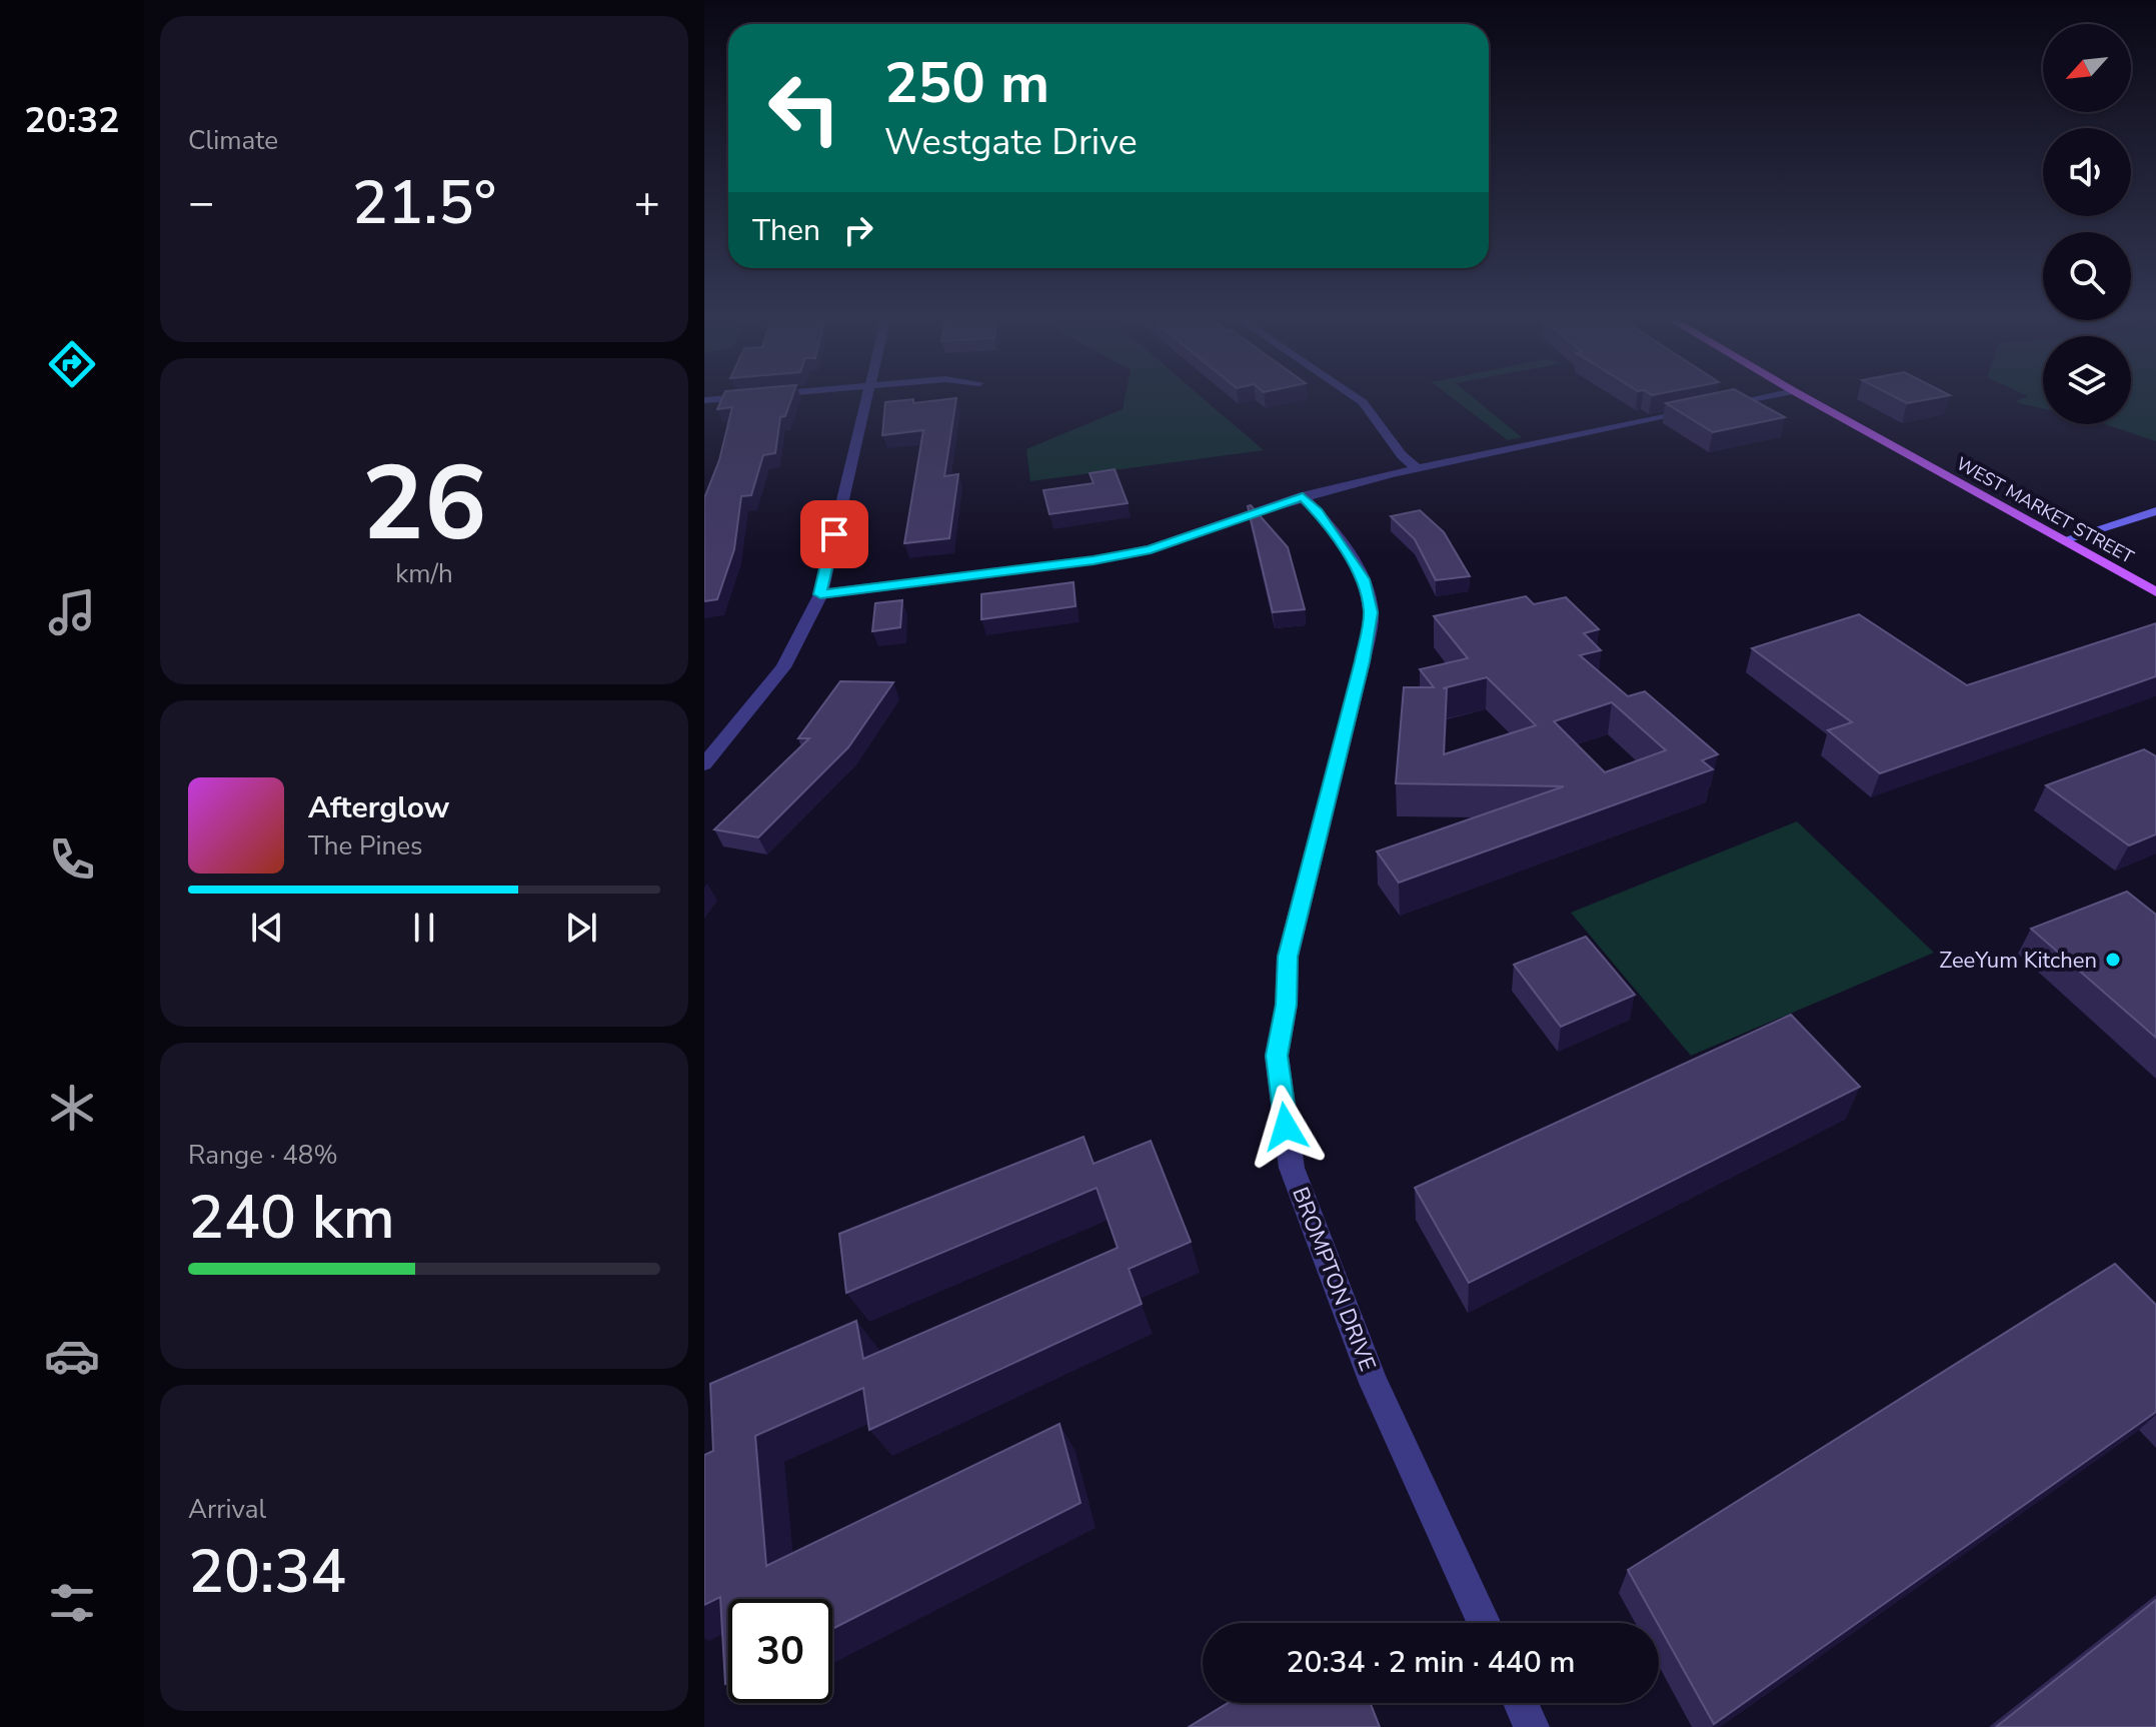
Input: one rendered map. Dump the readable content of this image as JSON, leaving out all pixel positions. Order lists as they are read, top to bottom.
{
  "streets": {
    "main road": ["WEST MARKET STREET"],
    "street": ["BROMPTON DRIVE"]
  },
  "places": ["ZeeYum Kitchen"],
  "north": "bottom left",
  "page": {
    "tabs": "20:32",
    "tile": [
      "Climate",
      ["26", "km/h"],
      ["Range · 48%", "240 km"],
      ["Arrival", "20:34"]
    ],
    "turn": ["250 m", "Westgate Drive"],
    "heat": ["−", "21.5°", "+"],
    "then": "Then",
    "song": ["Afterglow", "The Pines"],
    "limit": "30",
    "trip": "20:34 · 2 min · 440 m"
  }
}
